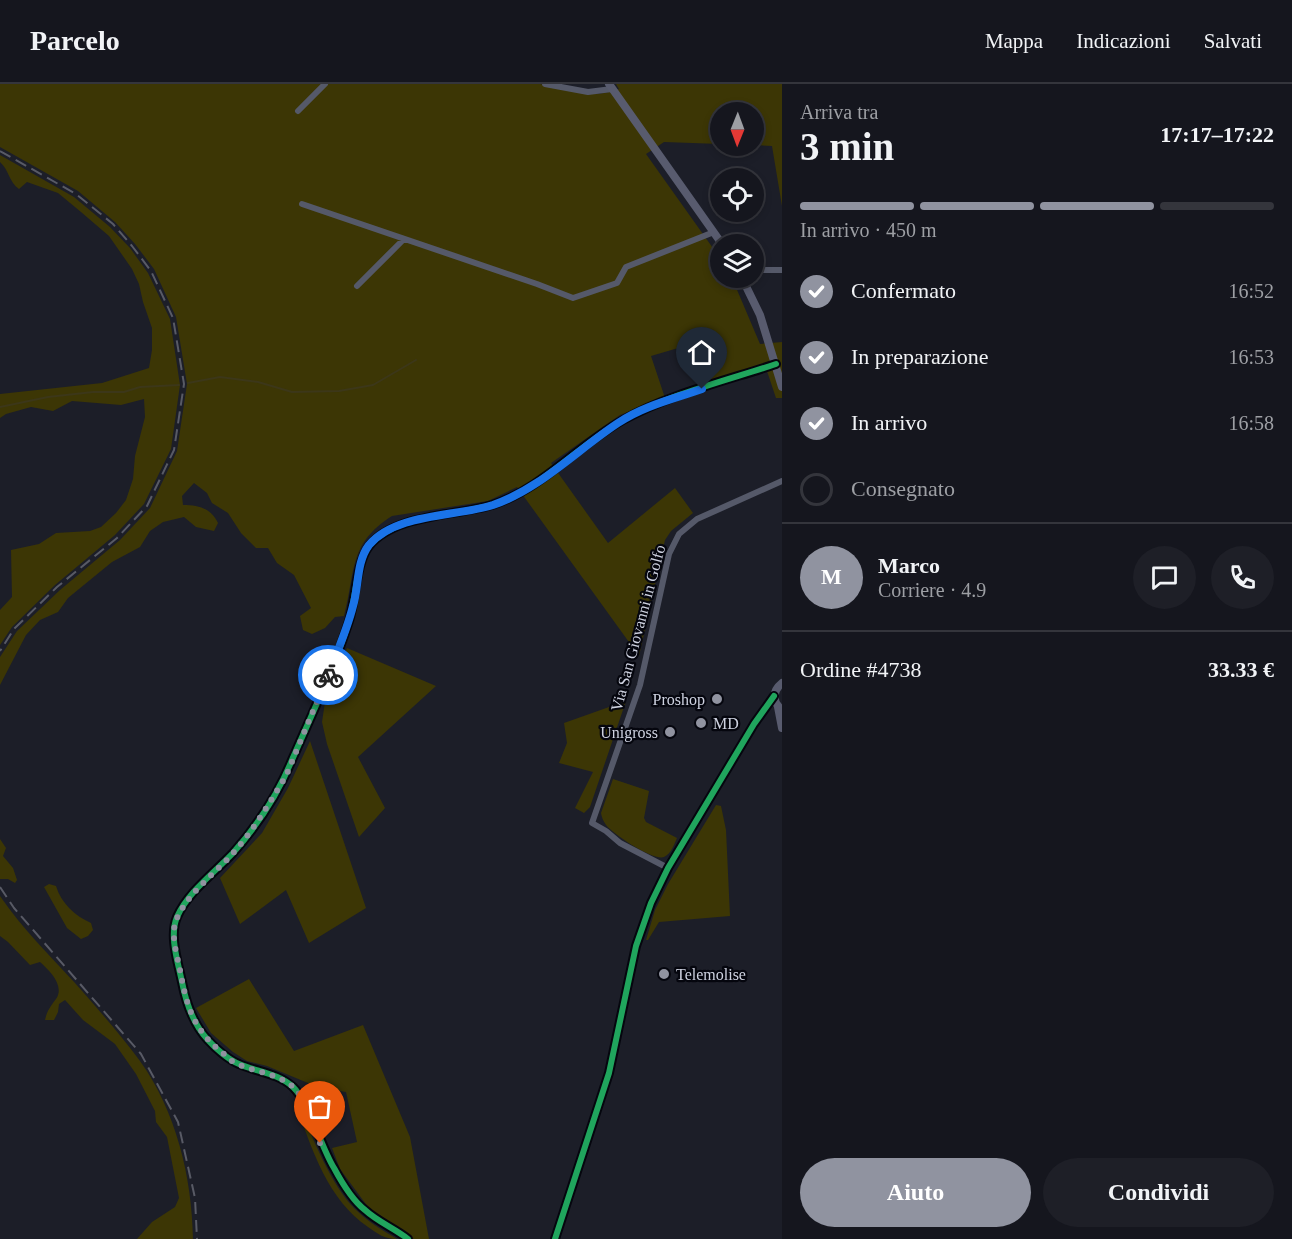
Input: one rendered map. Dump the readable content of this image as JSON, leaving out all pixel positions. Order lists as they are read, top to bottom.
{
  "streets": {
    "street": ["Via San Giovanni in Golfo"]
  },
  "places": [
    "Proshop",
    "MD",
    "Unigross",
    "Telemolise"
  ],
  "north": "bottom",
  "page": {
    "header": "Parcelo",
    "nav": ["Mappa", "Indicazioni", "Salvati"],
    "heading": ["3 min", "Arriva tra", "17:17–17:22"],
    "panel": [
      "Marco",
      "Corriere · 4.9",
      "Ordine #4738",
      "33.33 €"
    ],
    "bar": "In arrivo · 450 m",
    "list": [
      ["Confermato", "16:52"],
      ["In preparazione", "16:53"],
      ["In arrivo", "16:58"],
      "Consegnato"
    ],
    "round": "M",
    "buttons": ["Aiuto", "Condividi"]
  }
}
